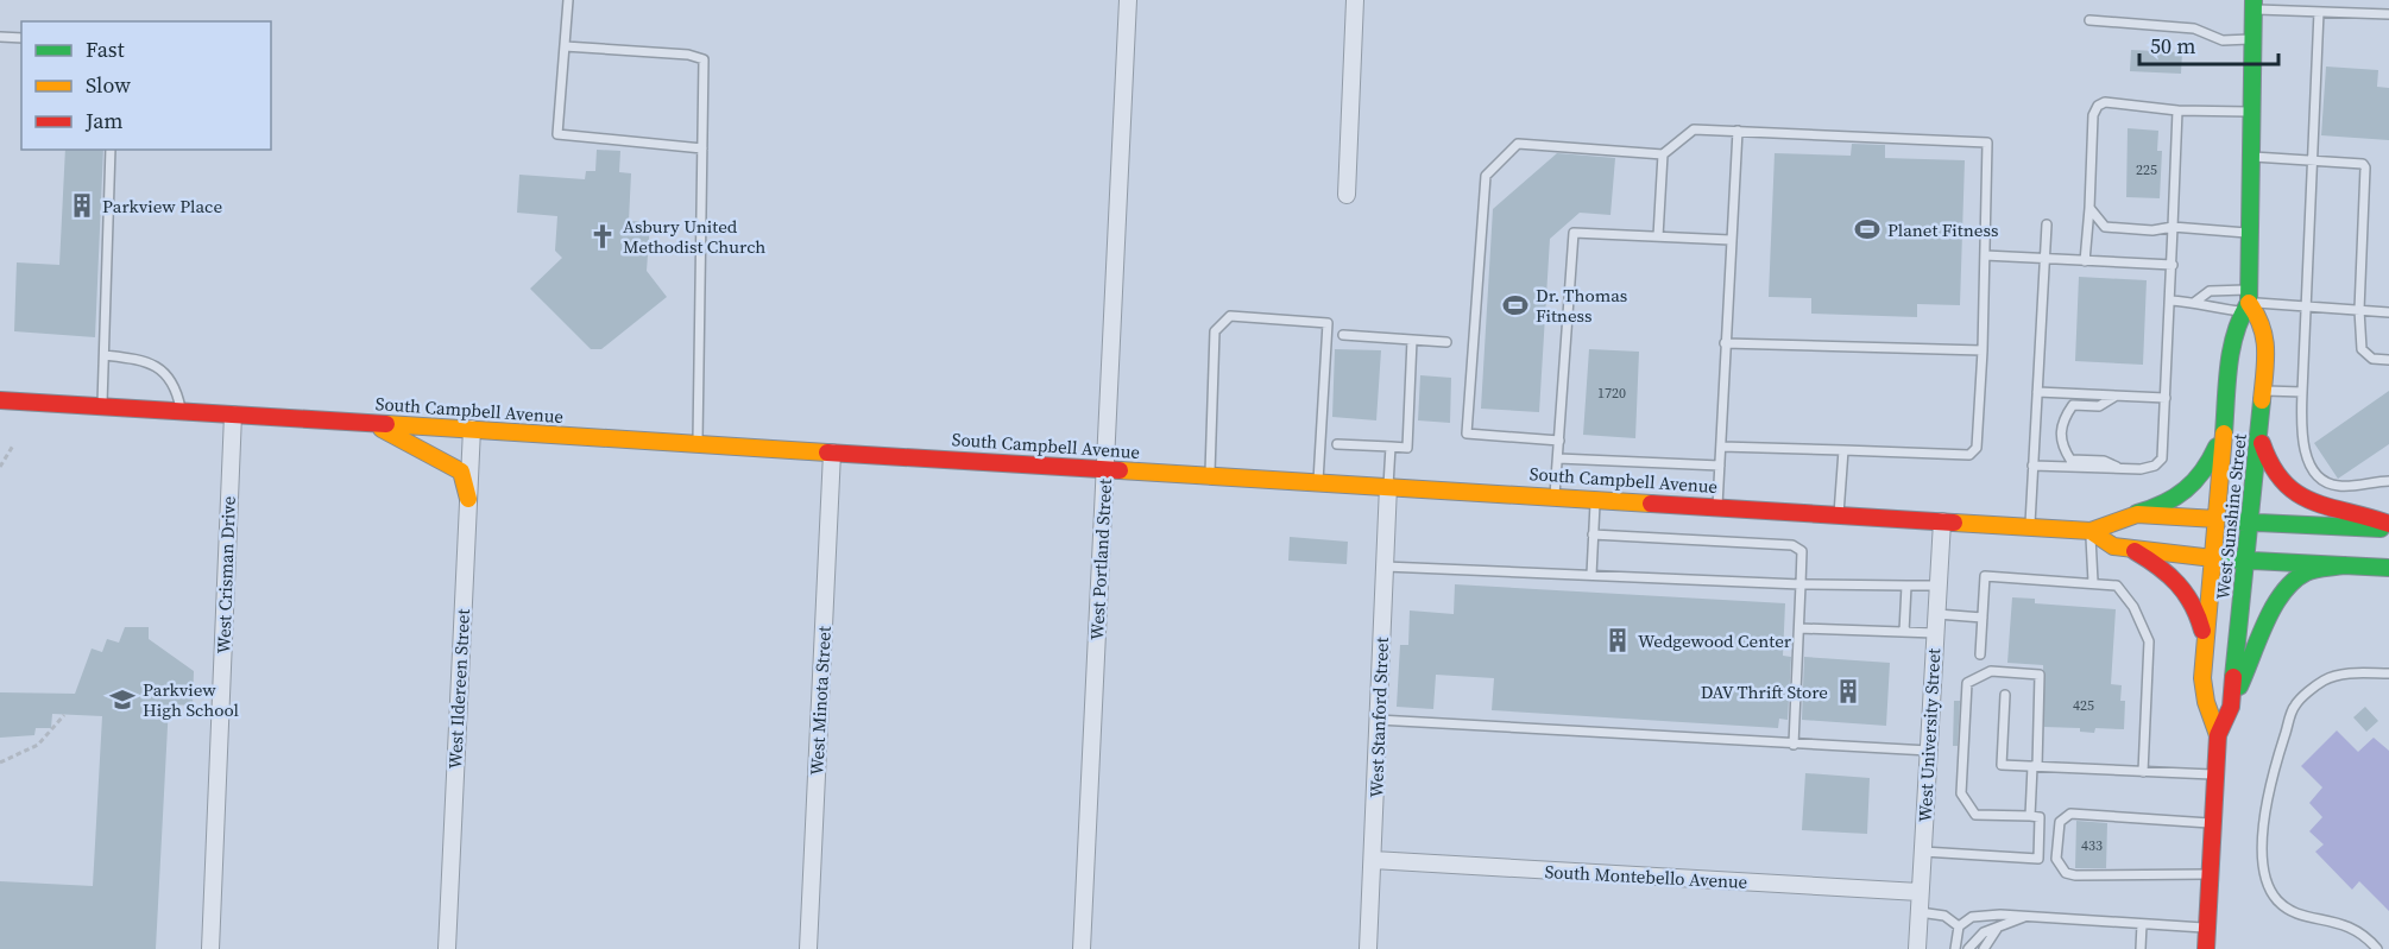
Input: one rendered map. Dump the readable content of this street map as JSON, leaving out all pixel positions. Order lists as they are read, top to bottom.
{
  "streets": {
    "main road": ["South Campbell Avenue", "West Sunshine Street"],
    "street": [
      "West Portland Street",
      "West Crisman Drive",
      "West Ildereen Street",
      "West Minota Street",
      "West Stanford Street",
      "West University Street",
      "South Montebello Avenue"
    ]
  },
  "crossings": [
    ["South Campbell Avenue", "West Sunshine Street"],
    ["South Campbell Avenue", "West Portland Street"],
    ["South Campbell Avenue", "West Crisman Drive"],
    ["South Campbell Avenue", "West Ildereen Street"],
    ["South Campbell Avenue", "West Minota Street"],
    ["South Campbell Avenue", "West Stanford Street"],
    ["South Campbell Avenue", "West University Street"],
    ["West Stanford Street", "South Montebello Avenue"],
    ["West University Street", "South Montebello Avenue"]
  ],
  "places": {
    "building": ["Parkview Place", "Wedgewood Center", "DAV Thrift Store"],
    "sports": ["Planet Fitness", "Dr. Thomas Fitness"],
    "church": ["Asbury United Methodist Church"],
    "school or university": ["Parkview High School"]
  },
  "house_numbers": [
    "225",
    "1720",
    "425",
    "433"
  ],
  "legend": ["Fast", "Slow", "Jam"],
  "scale_bar": "50 m"
}
